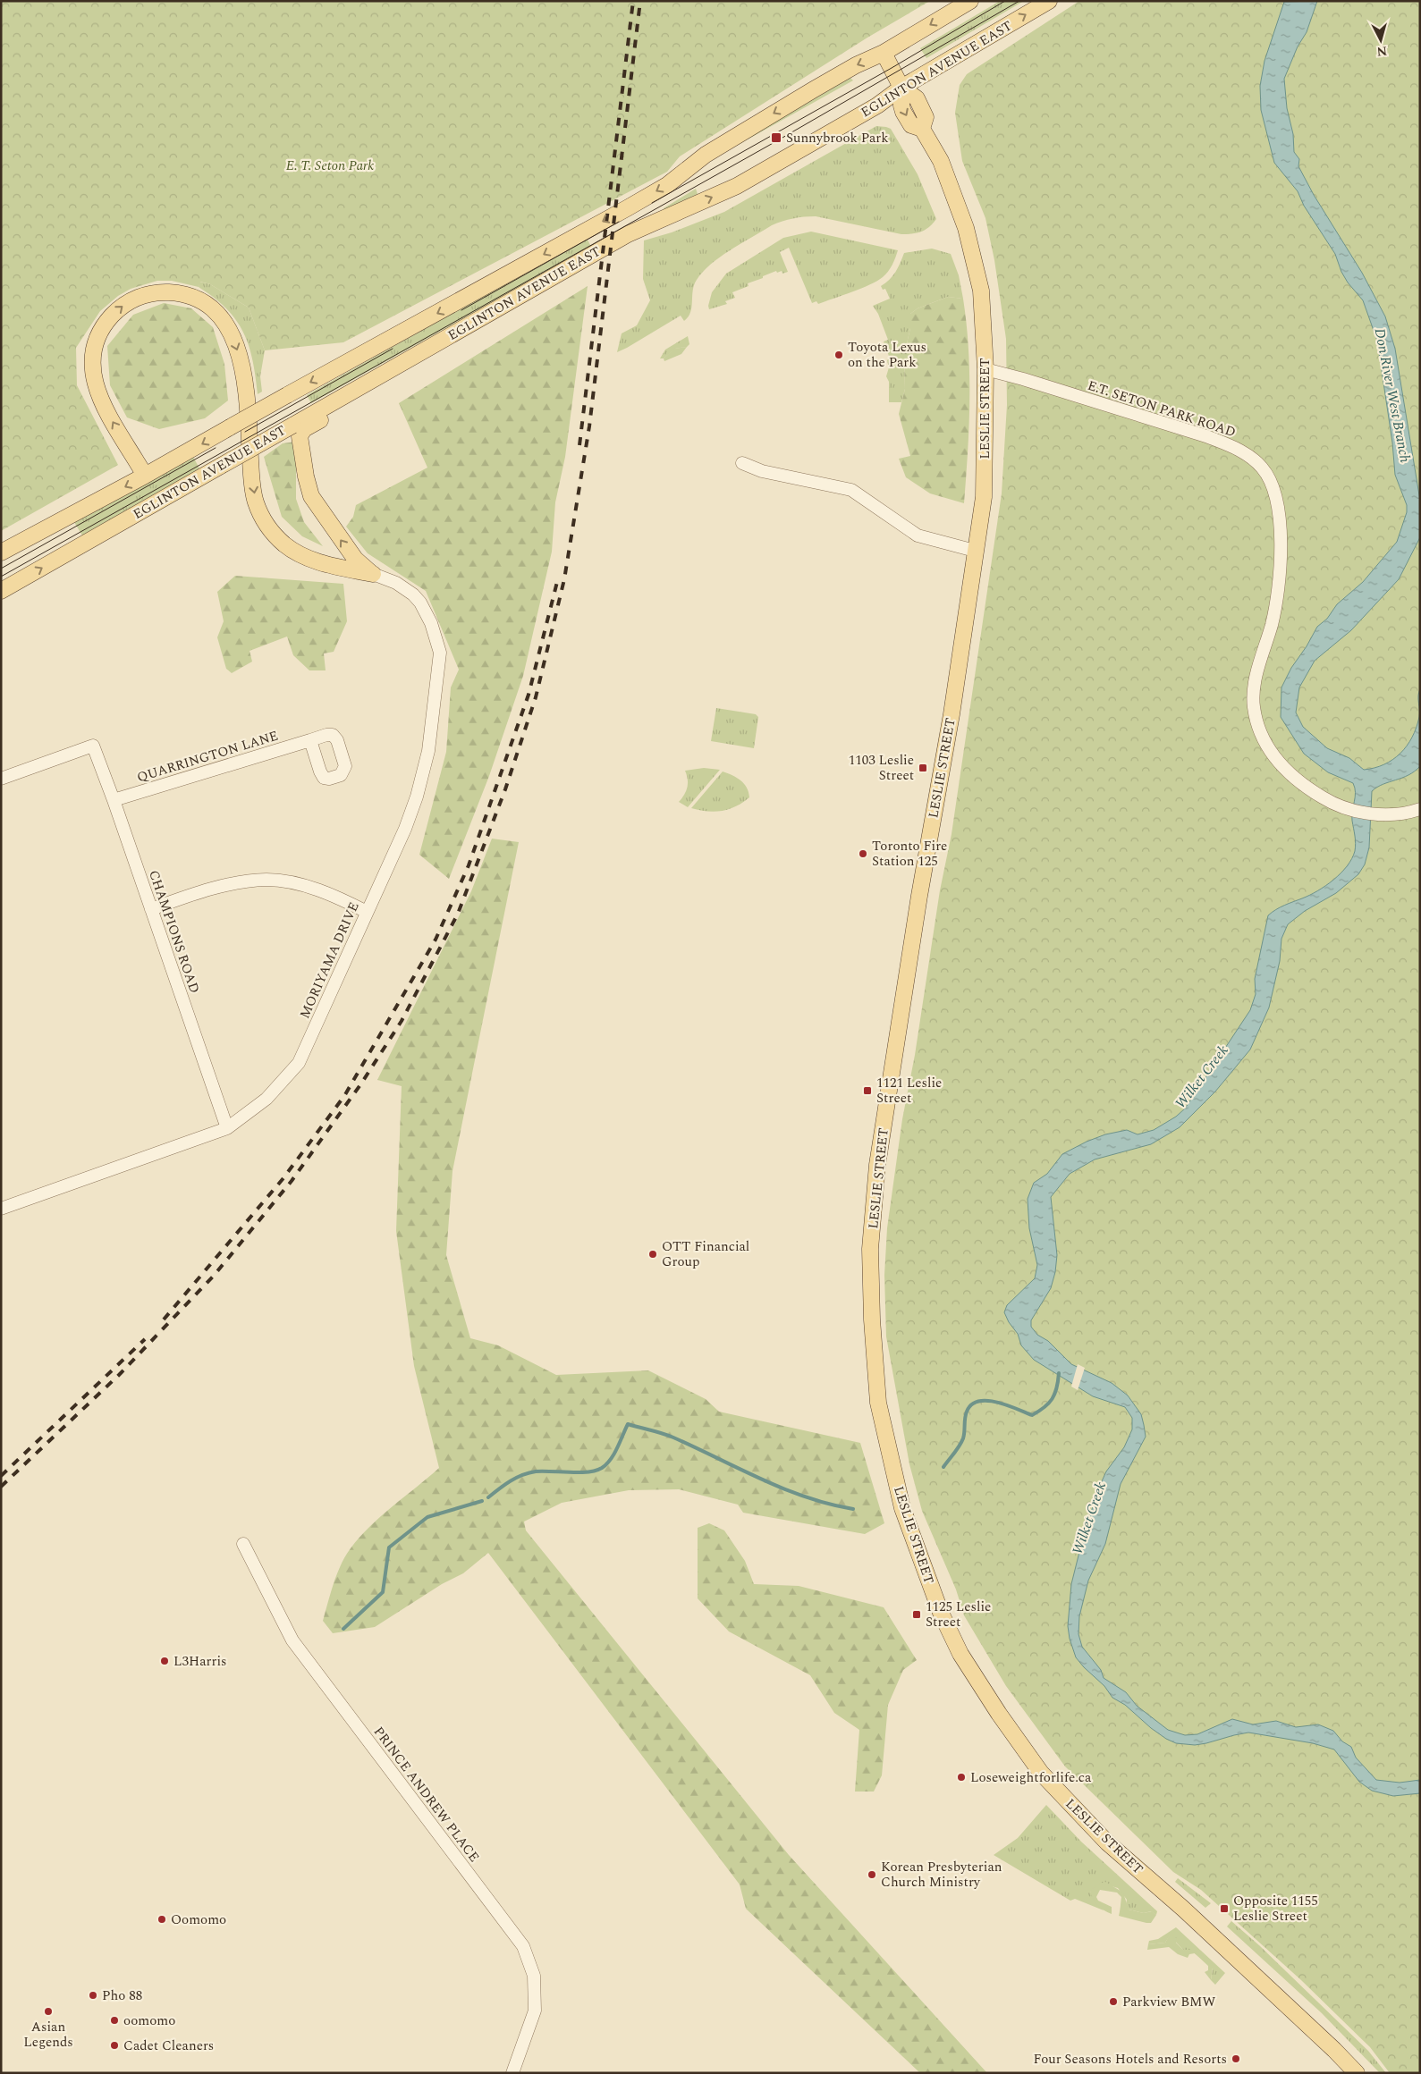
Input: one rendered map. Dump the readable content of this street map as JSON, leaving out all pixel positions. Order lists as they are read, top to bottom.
{
  "streets": {
    "main road": ["EGLINTON AVENUE EAST", "LESLIE STREET"],
    "street": [
      "E.T. SETON PARK ROAD",
      "QUARRINGTON LANE",
      "CHAMPIONS ROAD",
      "MORIYAMA DRIVE",
      "PRINCE ANDREW PLACE"
    ]
  },
  "crossings": [
    ["EGLINTON AVENUE EAST", "LESLIE STREET"],
    ["LESLIE STREET", "E.T. SETON PARK ROAD"],
    ["QUARRINGTON LANE", "CHAMPIONS ROAD"],
    ["CHAMPIONS ROAD", "MORIYAMA DRIVE"]
  ],
  "water": ["Don River West Branch", "Wilket Creek"],
  "parks": ["E. T. Seton Park"],
  "places": {
    "transit": [
      "Sunnybrook Park",
      "1103 Leslie Street",
      "1121 Leslie Street",
      "1125 Leslie Street",
      "Opposite 1155 Leslie Street"
    ],
    "other": [
      "Toyota Lexus on the Park",
      "Toronto Fire Station 125",
      "OTT Financial Group",
      "L3Harris",
      "Loseweightforlife.ca",
      "Korean Presbyterian Church Ministry",
      "Oomomo",
      "Pho 88",
      "Parkview BMW",
      "Asian Legends",
      "oomomo",
      "Cadet Cleaners",
      "Four Seasons Hotels and Resorts"
    ]
  },
  "north": "bottom"
}
